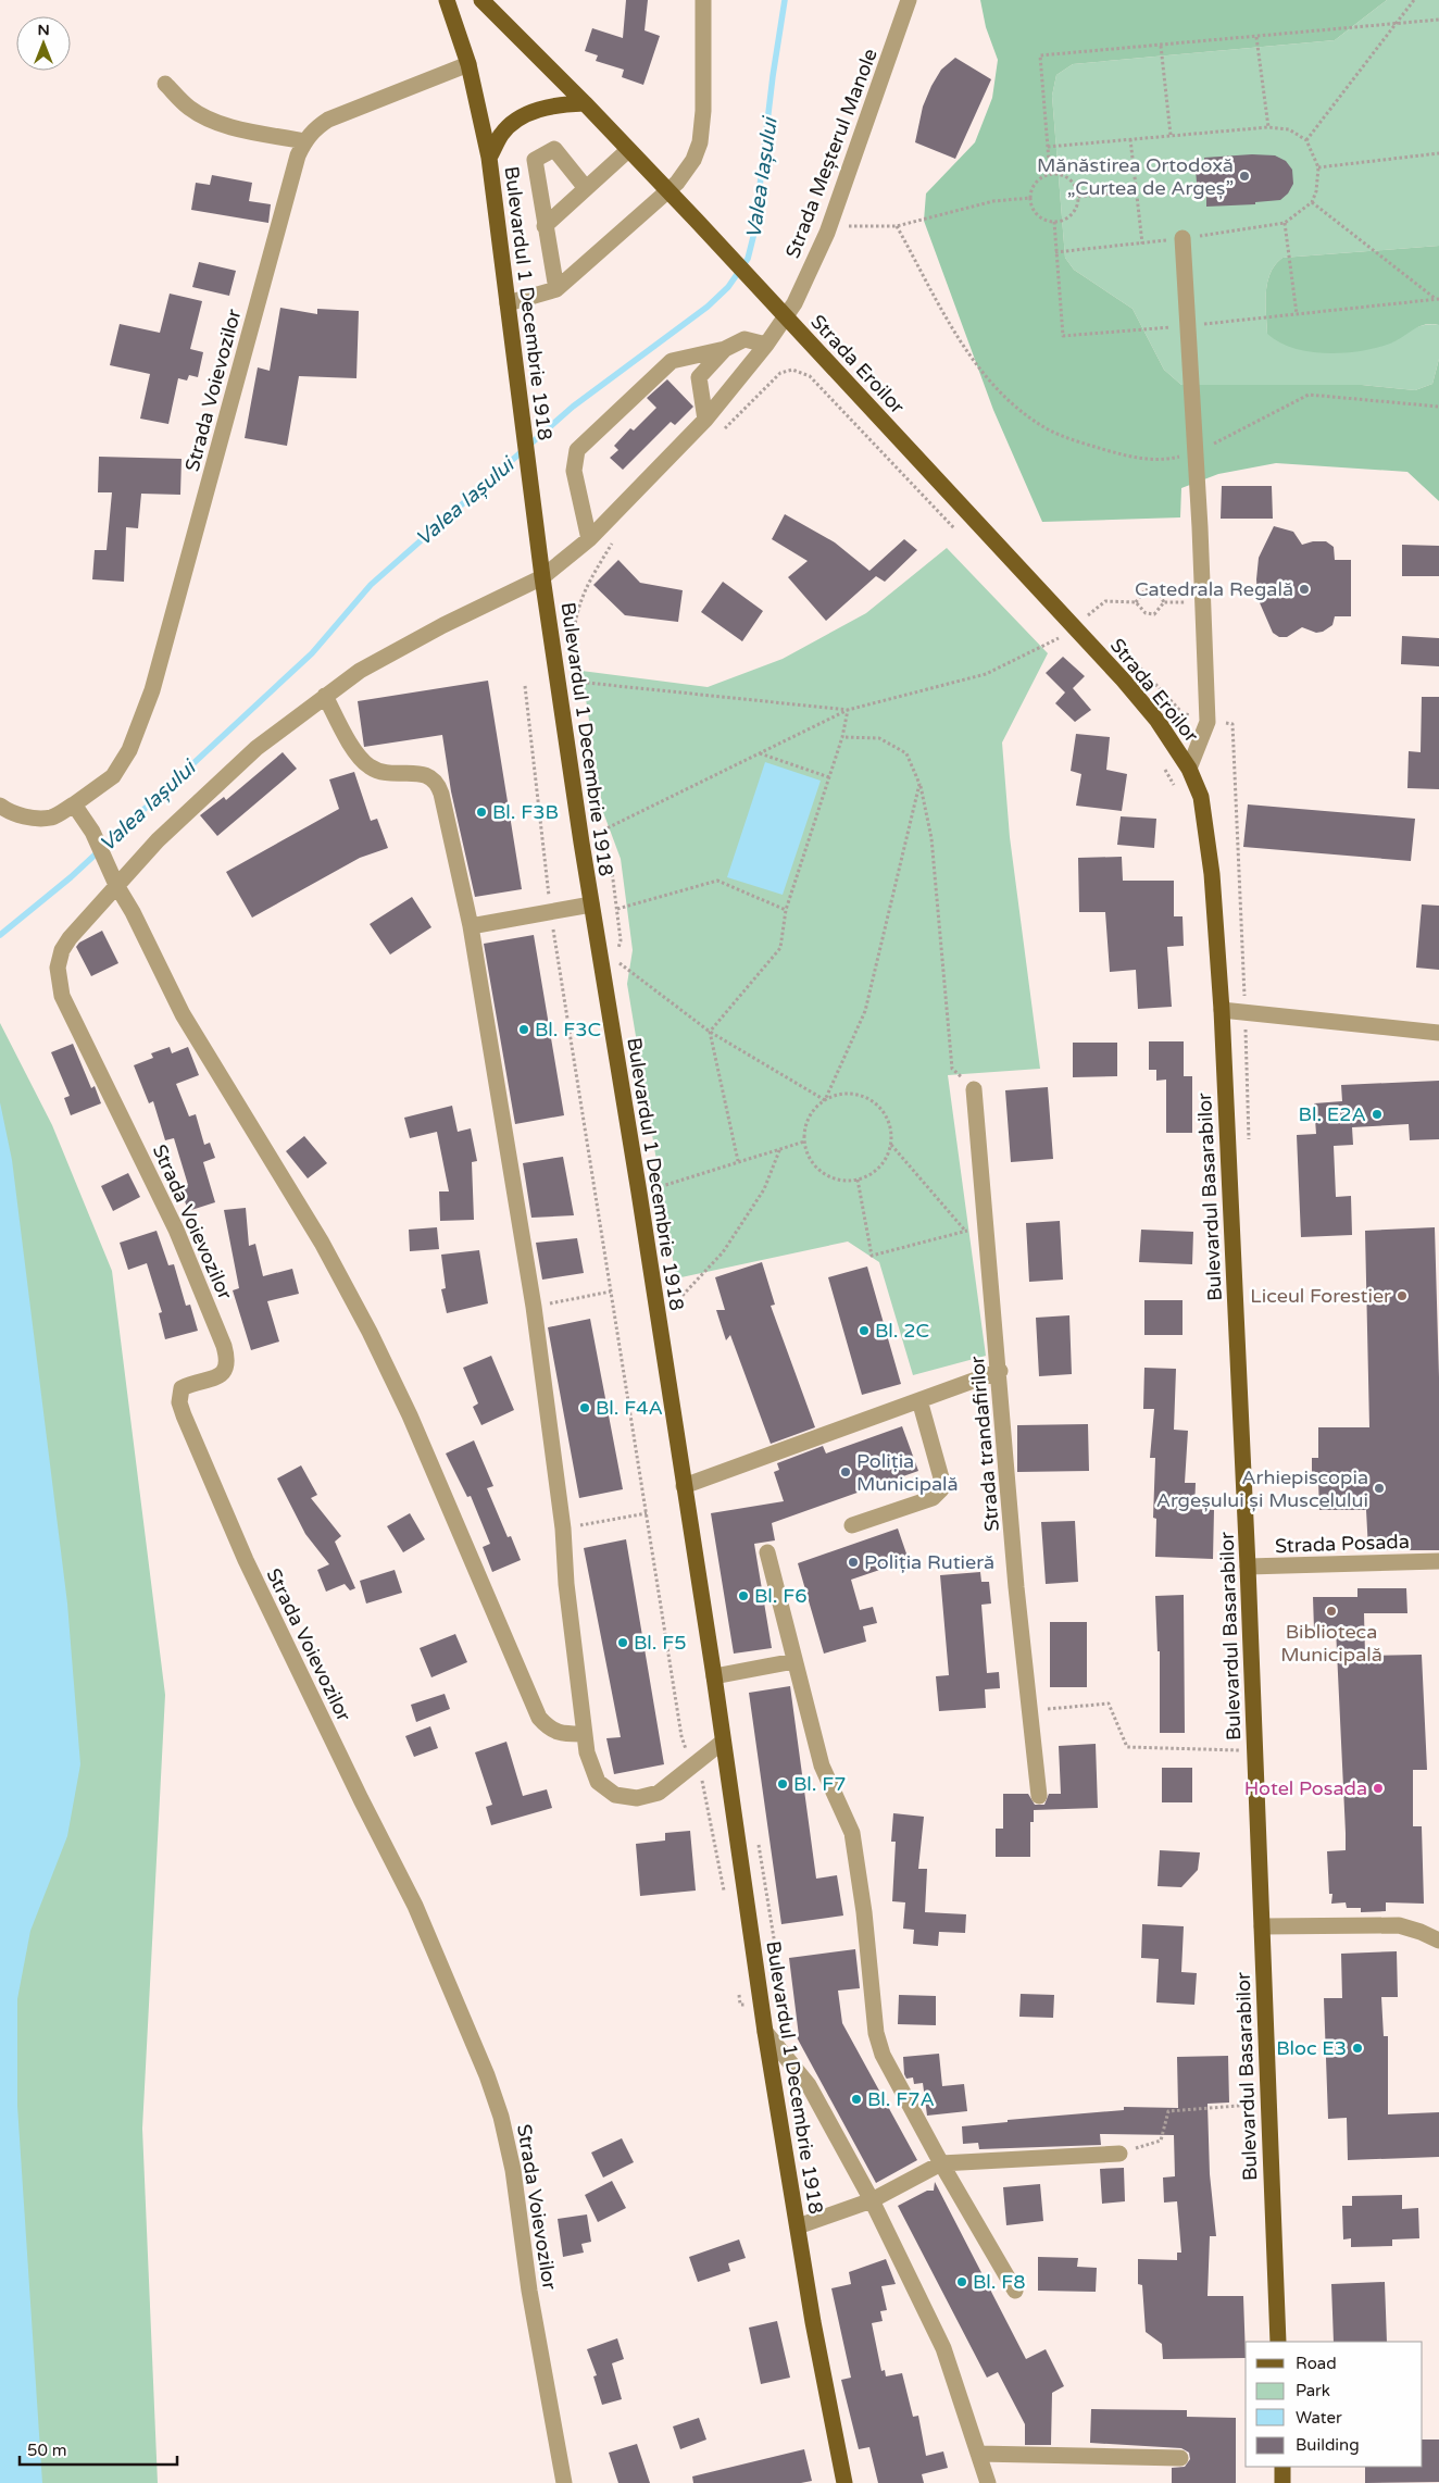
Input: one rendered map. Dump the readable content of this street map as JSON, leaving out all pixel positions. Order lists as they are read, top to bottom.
{
  "streets": {
    "main road": ["Bulevardul 1 Decembrie 1918", "Strada Eroilor", "Bulevardul Basarabilor"],
    "street": [
      "Strada Meșterul Manole",
      "Strada Voievozilor",
      "Strada trandafirilor",
      "Strada Posada"
    ]
  },
  "crossings": [
    ["Strada Meșterul Manole", "Strada Eroilor"],
    ["Strada Meșterul Manole", "Strada Voievozilor"],
    ["Bulevardul 1 Decembrie 1918", "Strada Voievozilor"],
    ["Strada Eroilor", "Bulevardul Basarabilor"],
    ["Bulevardul Basarabilor", "Strada Posada"]
  ],
  "water": ["Valea Iașului"],
  "places": [
    "Mănăstirea Ortodoxă „Curtea de Argeș”",
    "Catedrala Regală",
    "Bl. F3B",
    "Bl. F3C",
    "Bl. E2A",
    "Liceul Forestier",
    "Bl. 2C",
    "Bl. F4A",
    "Poliția Municipală",
    "Arhiepiscopia Argeșului și Muscelului",
    "Poliția Rutieră",
    "Bl. F6",
    "Biblioteca Municipală",
    "Bl. F5",
    "Bl. F7",
    "Hotel Posada",
    "Bloc E3",
    "Bl. F7A",
    "Bl. F8"
  ],
  "legend": [
    "Road",
    "Park",
    "Water",
    "Building"
  ],
  "scale_bar": "50 m",
  "north": "top"
}
